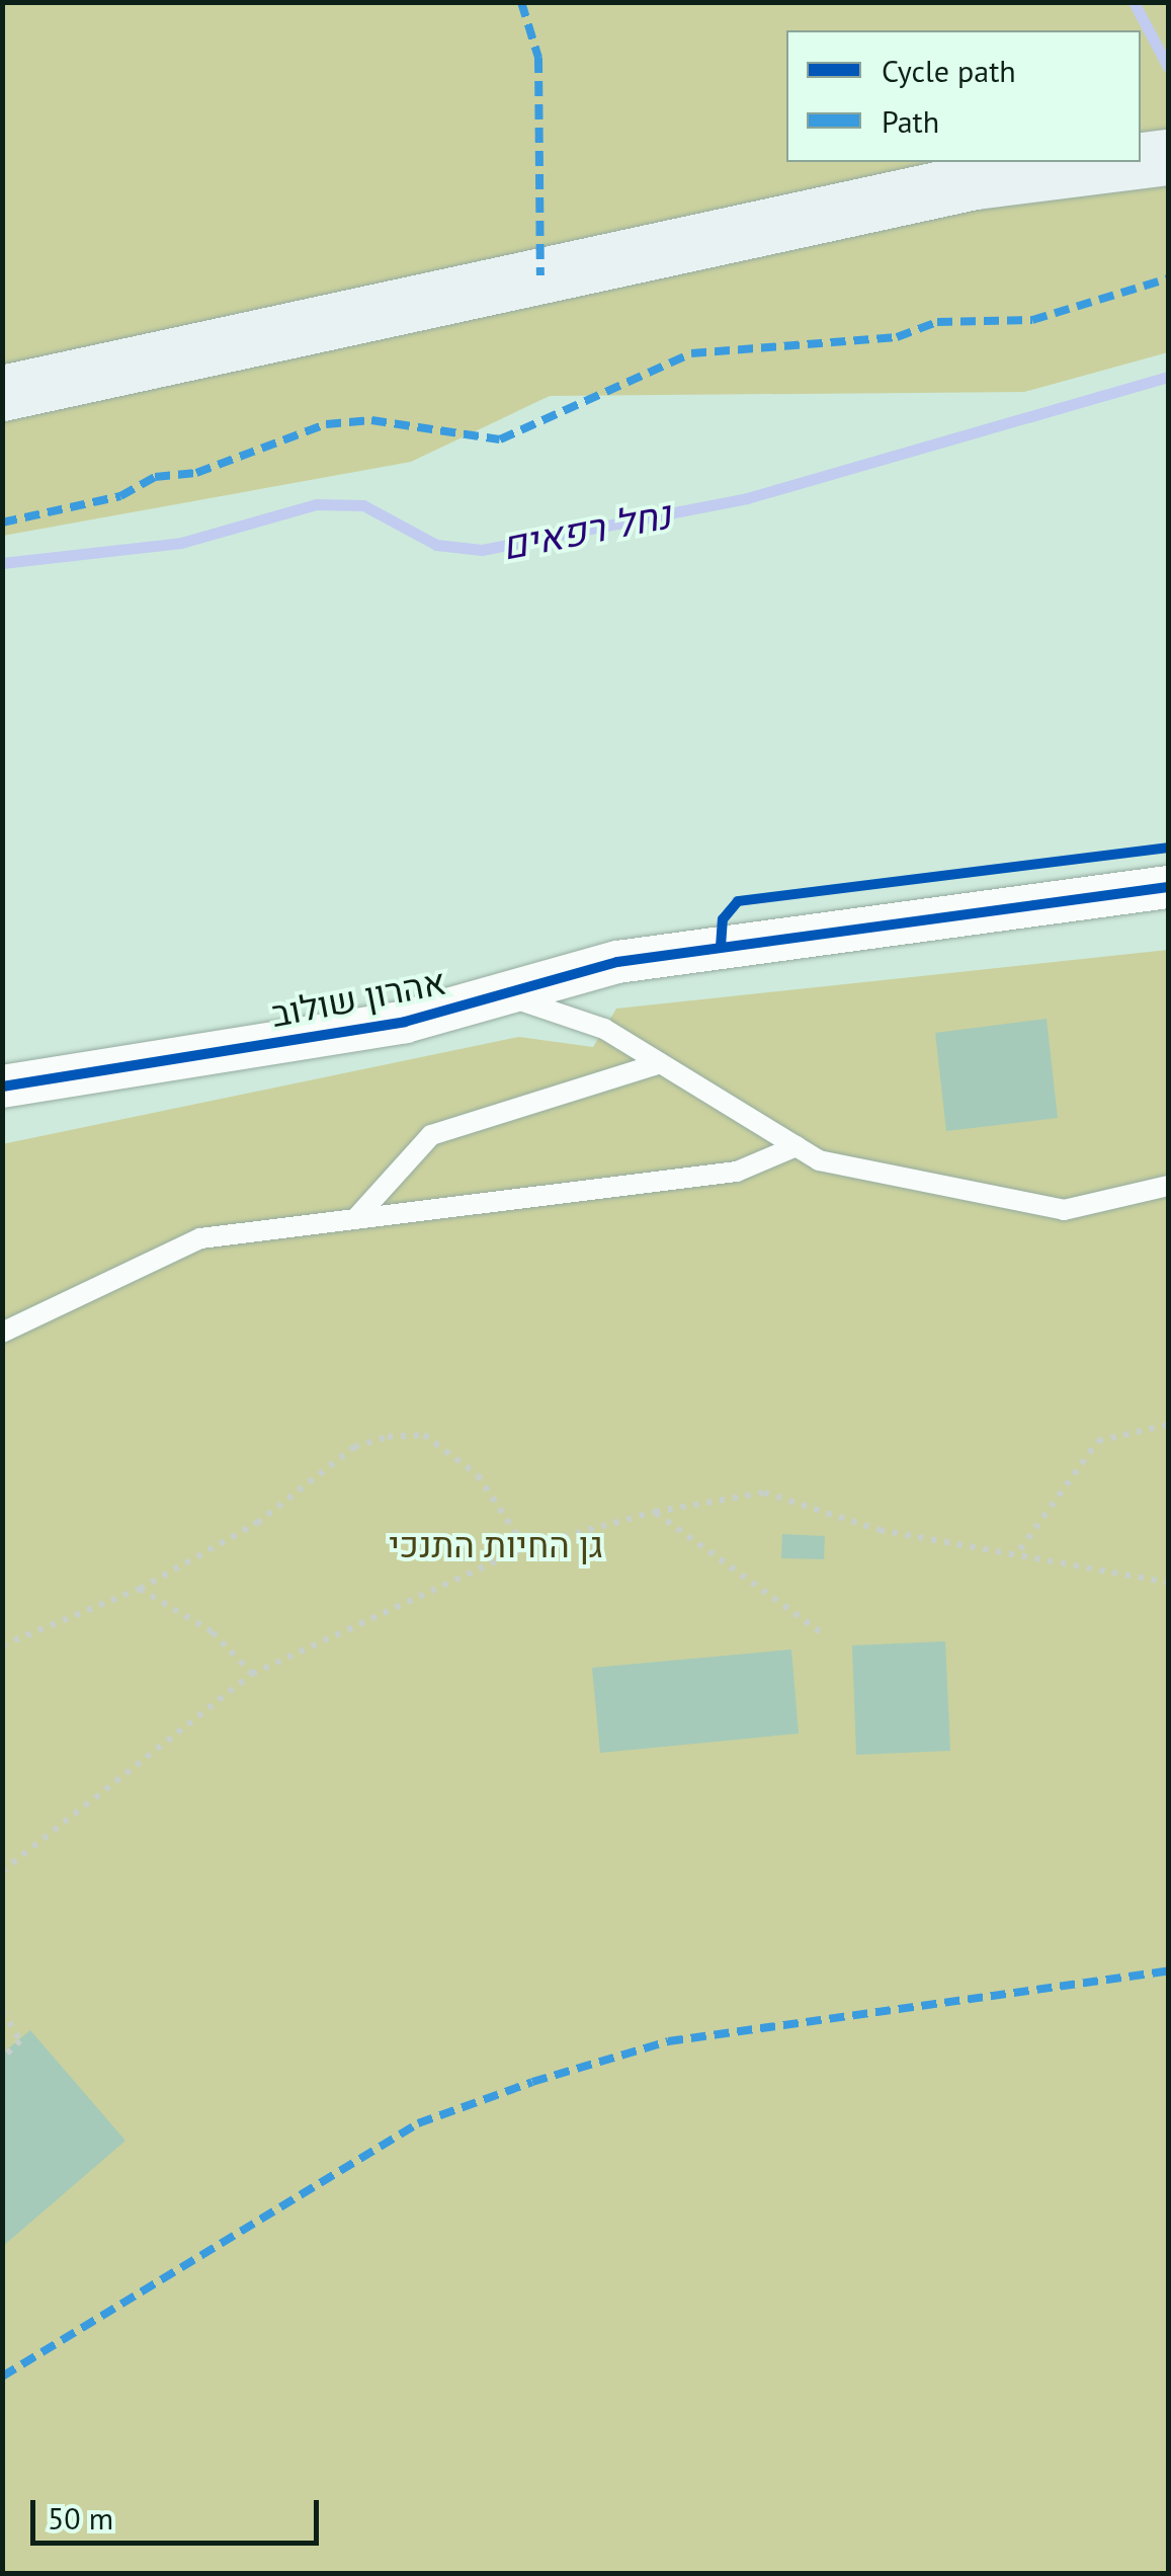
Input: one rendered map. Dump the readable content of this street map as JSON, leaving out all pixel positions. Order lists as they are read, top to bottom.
{
  "streets": {
    "street": ["אהרון שולוב"]
  },
  "water": ["נחל רפאים"],
  "parks": ["גן החיות התנכי"],
  "legend": ["Cycle path", "Path"],
  "scale_bar": "50 m"
}
